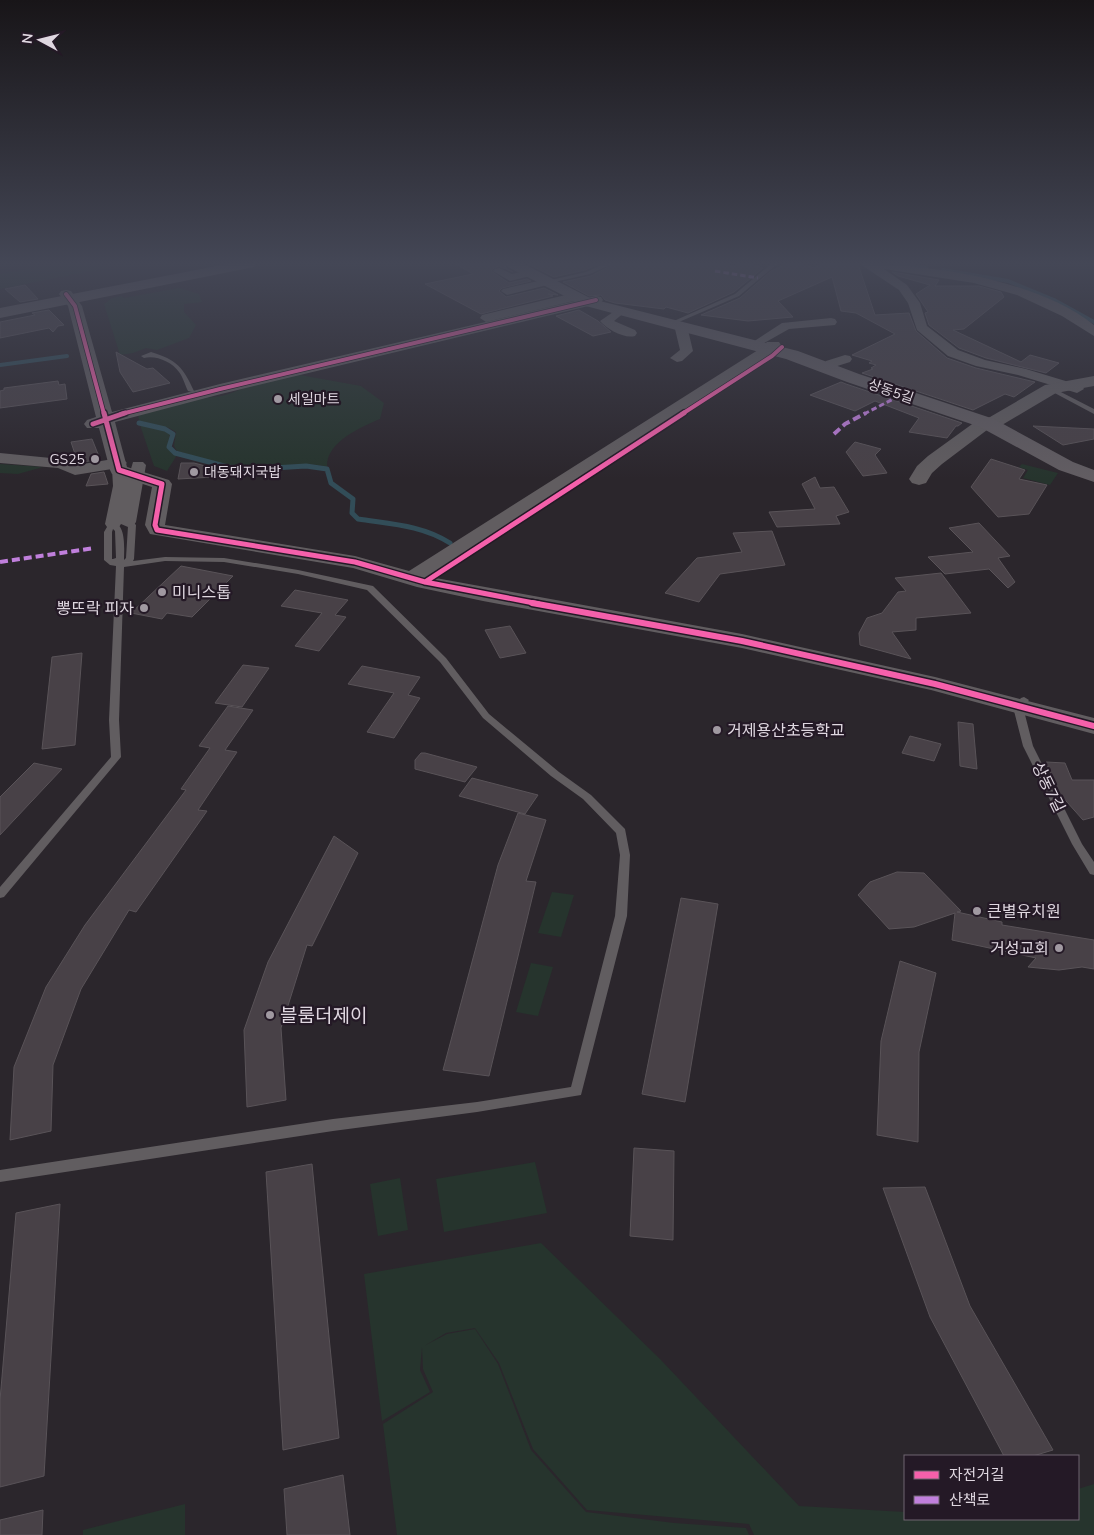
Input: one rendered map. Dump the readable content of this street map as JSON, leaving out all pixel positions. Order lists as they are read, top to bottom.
{
  "streets": {
    "main road": ["상동5길"],
    "lane": ["상동7길"]
  },
  "places": [
    "세일마트",
    "GS25",
    "대동돼지국밥",
    "미니스톱",
    "뽕뜨락 피자",
    "거제용산초등학교",
    "큰별유치원",
    "거성교회",
    "블룸더제이"
  ],
  "legend": ["자전거길", "산책로"],
  "north": "left"
}
